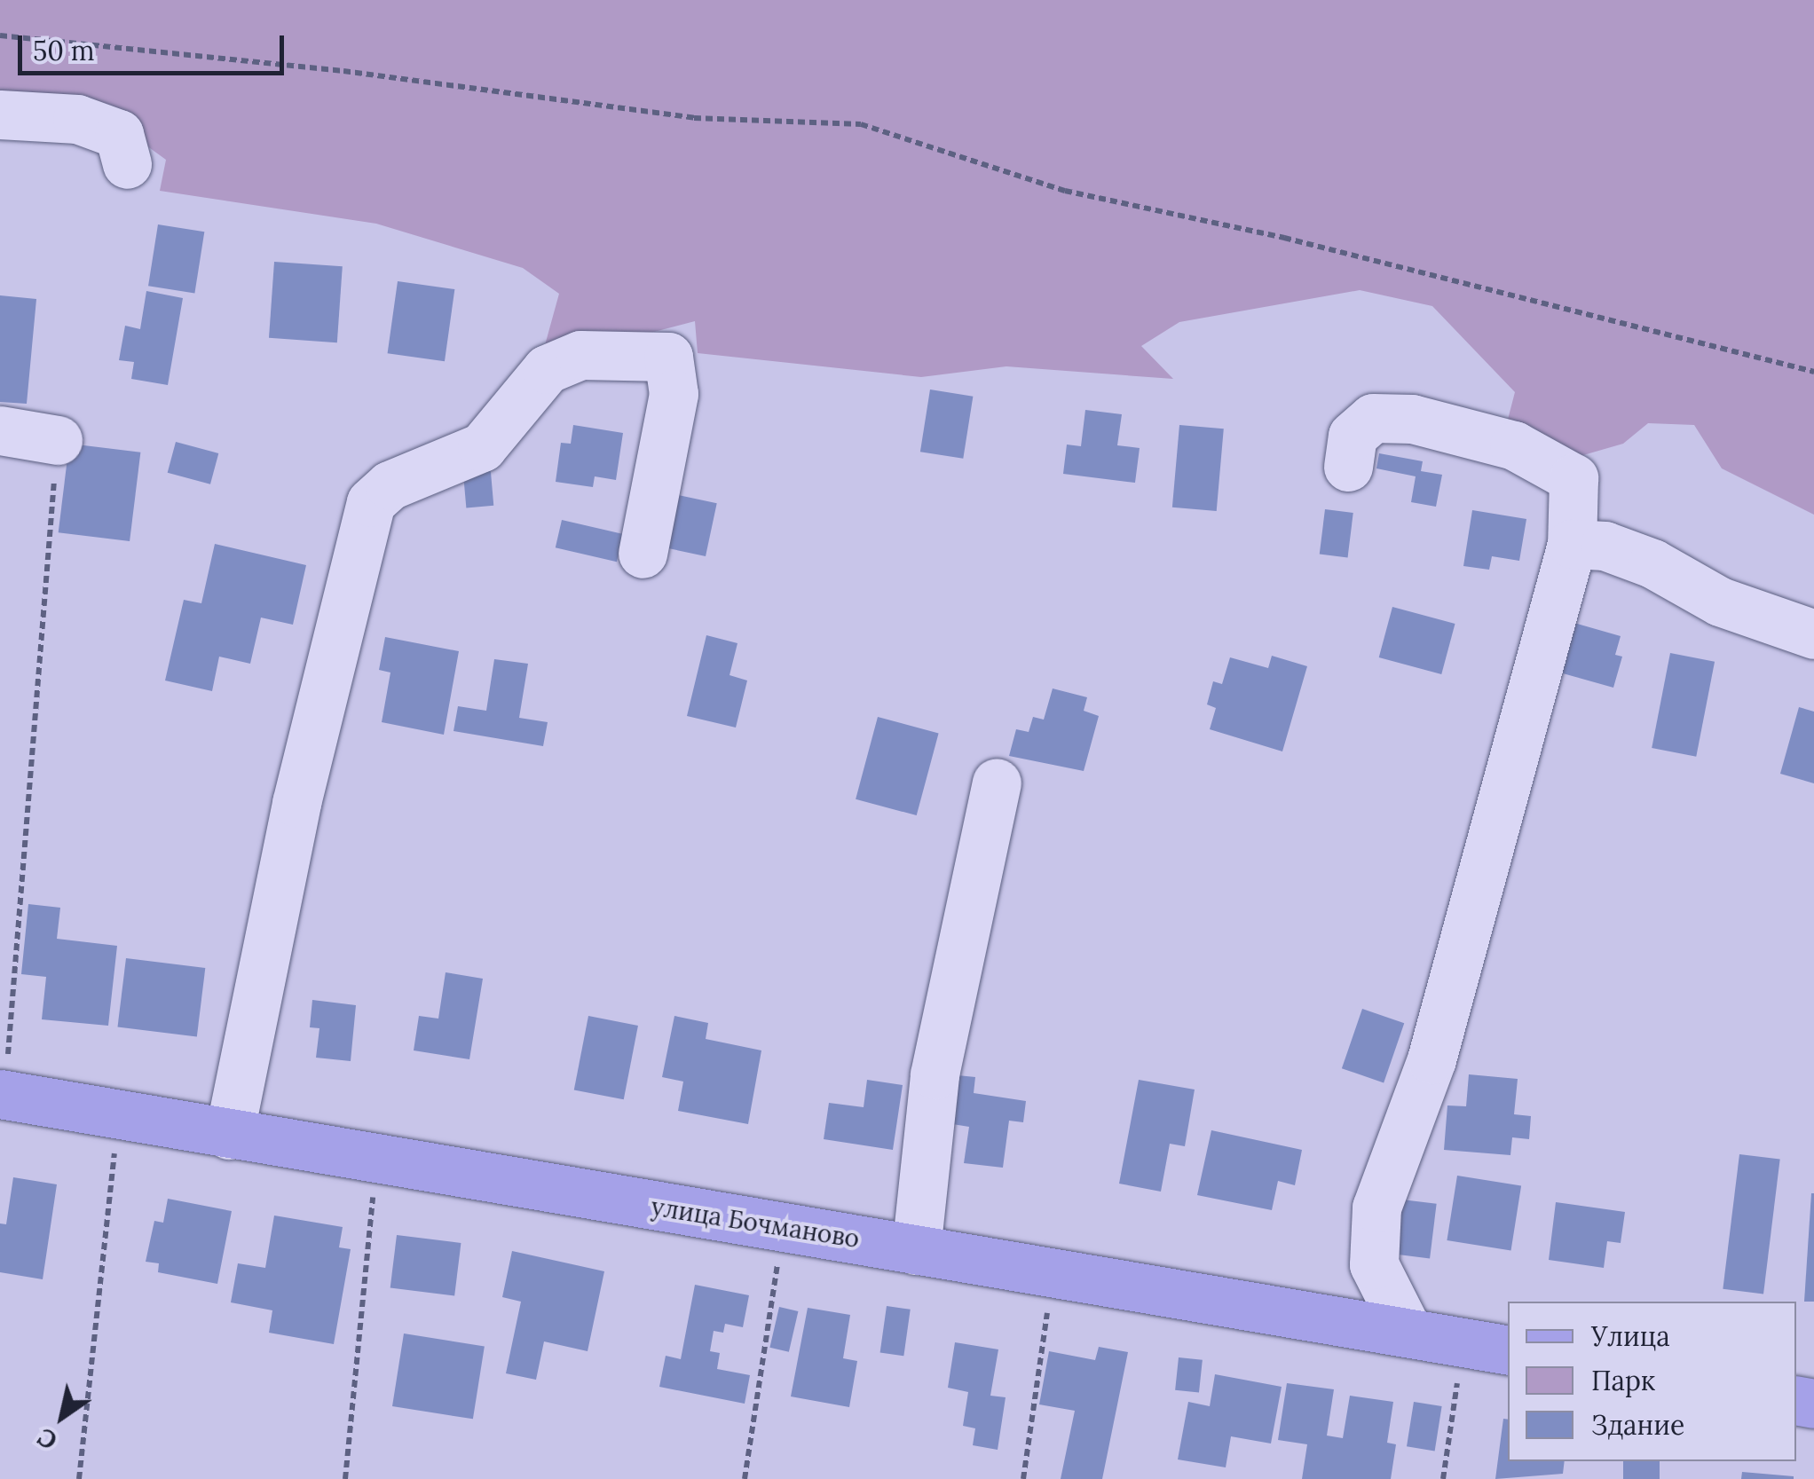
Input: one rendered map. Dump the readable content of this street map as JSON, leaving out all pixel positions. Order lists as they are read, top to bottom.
{
  "streets": {
    "main road": ["улица Бочманово"]
  },
  "legend": ["Улица", "Парк", "Здание"],
  "scale_bar": "50 m",
  "north": "bottom left"
}
